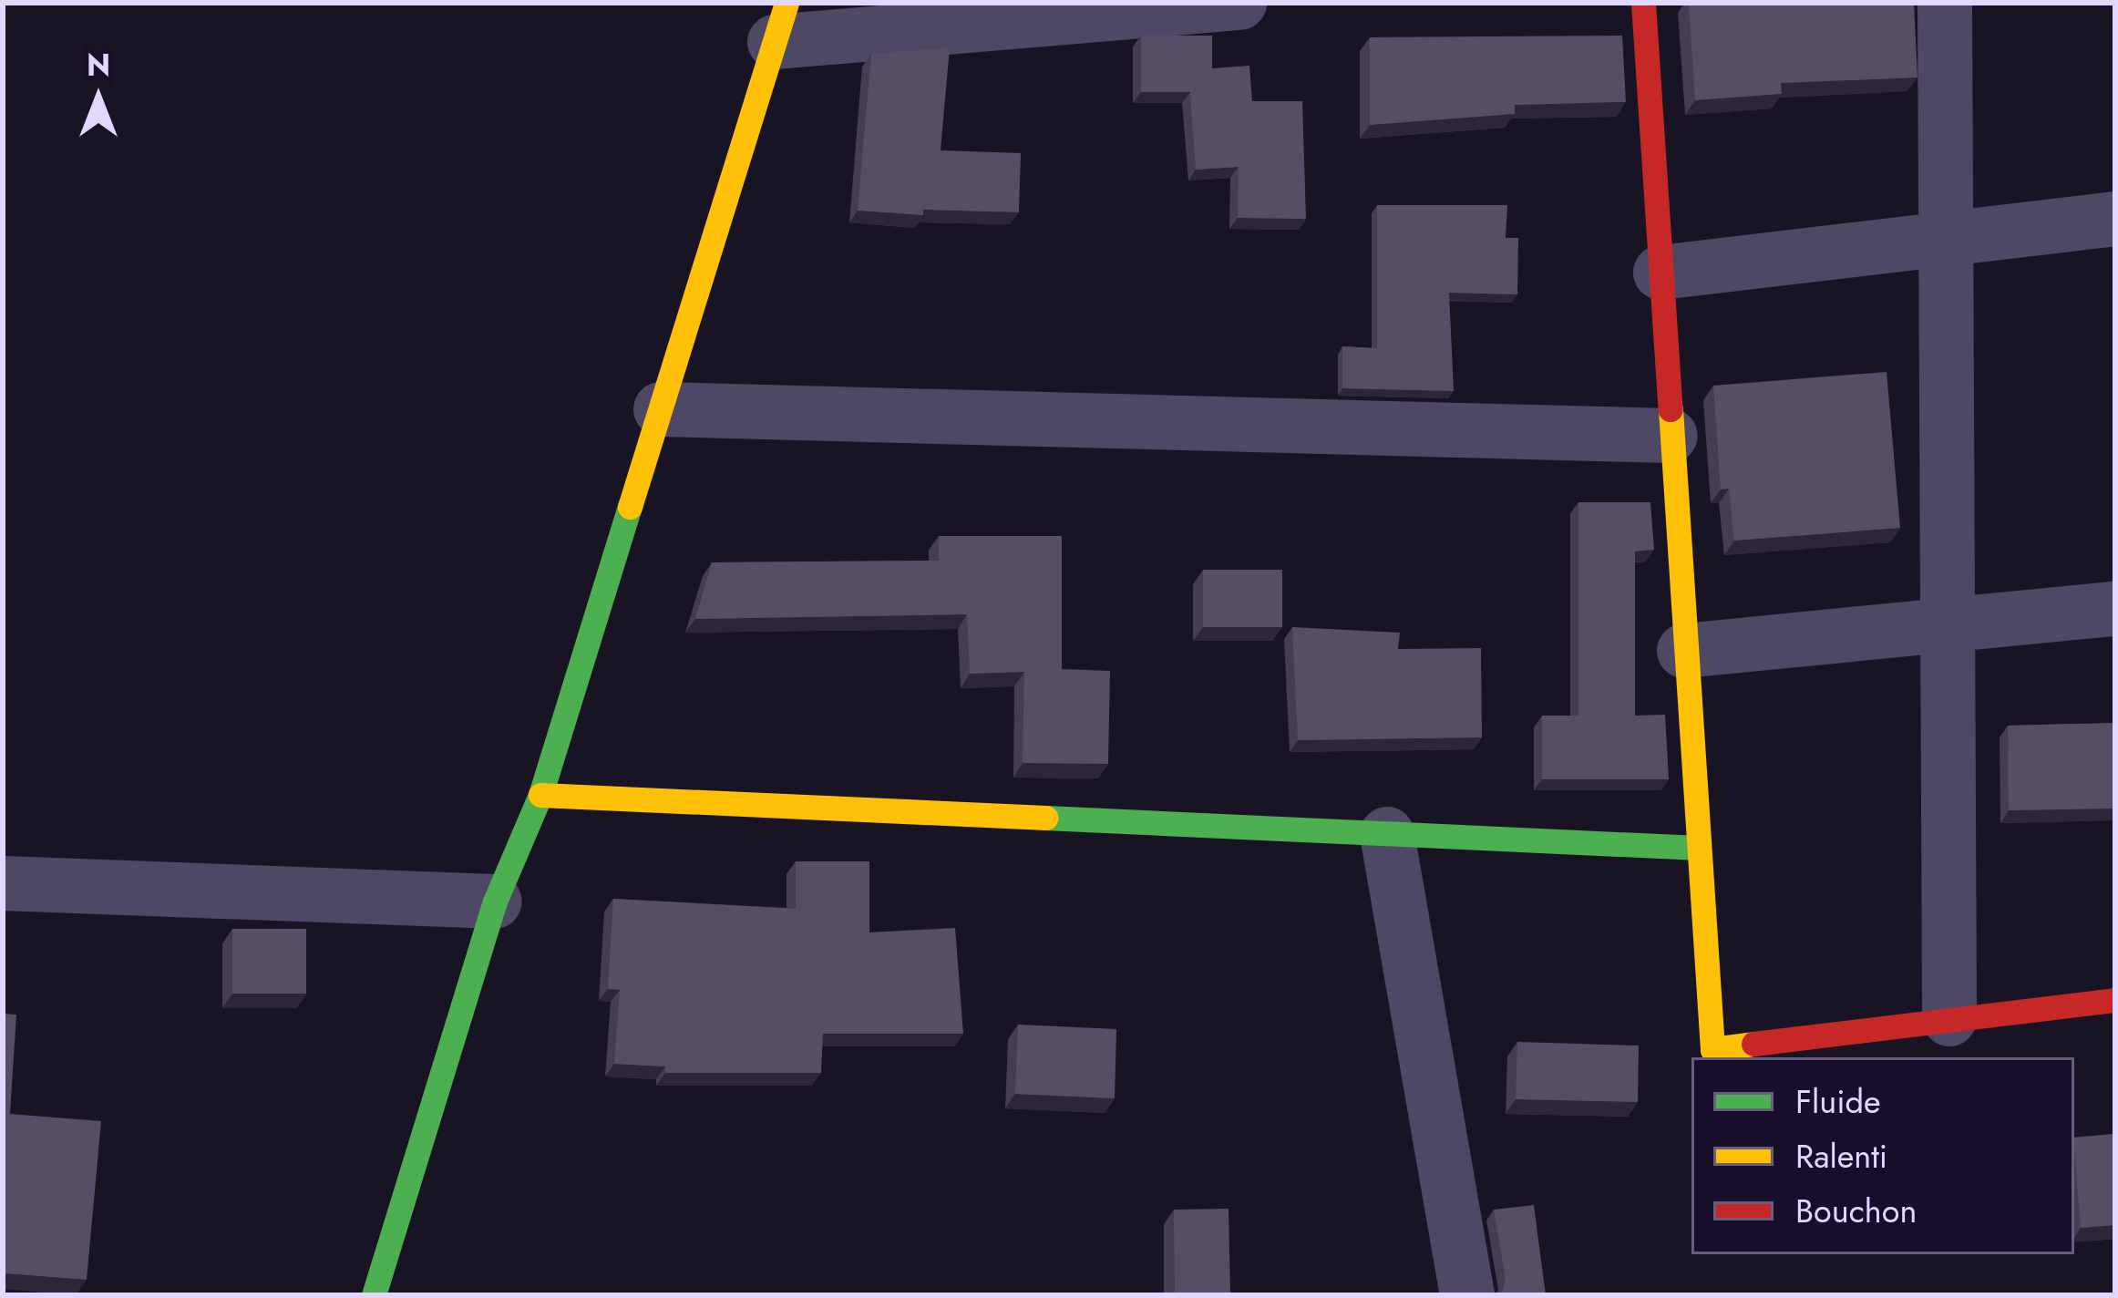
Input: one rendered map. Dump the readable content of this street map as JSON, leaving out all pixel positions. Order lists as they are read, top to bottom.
{
  "legend": ["Fluide", "Ralenti", "Bouchon"],
  "north": "top"
}
